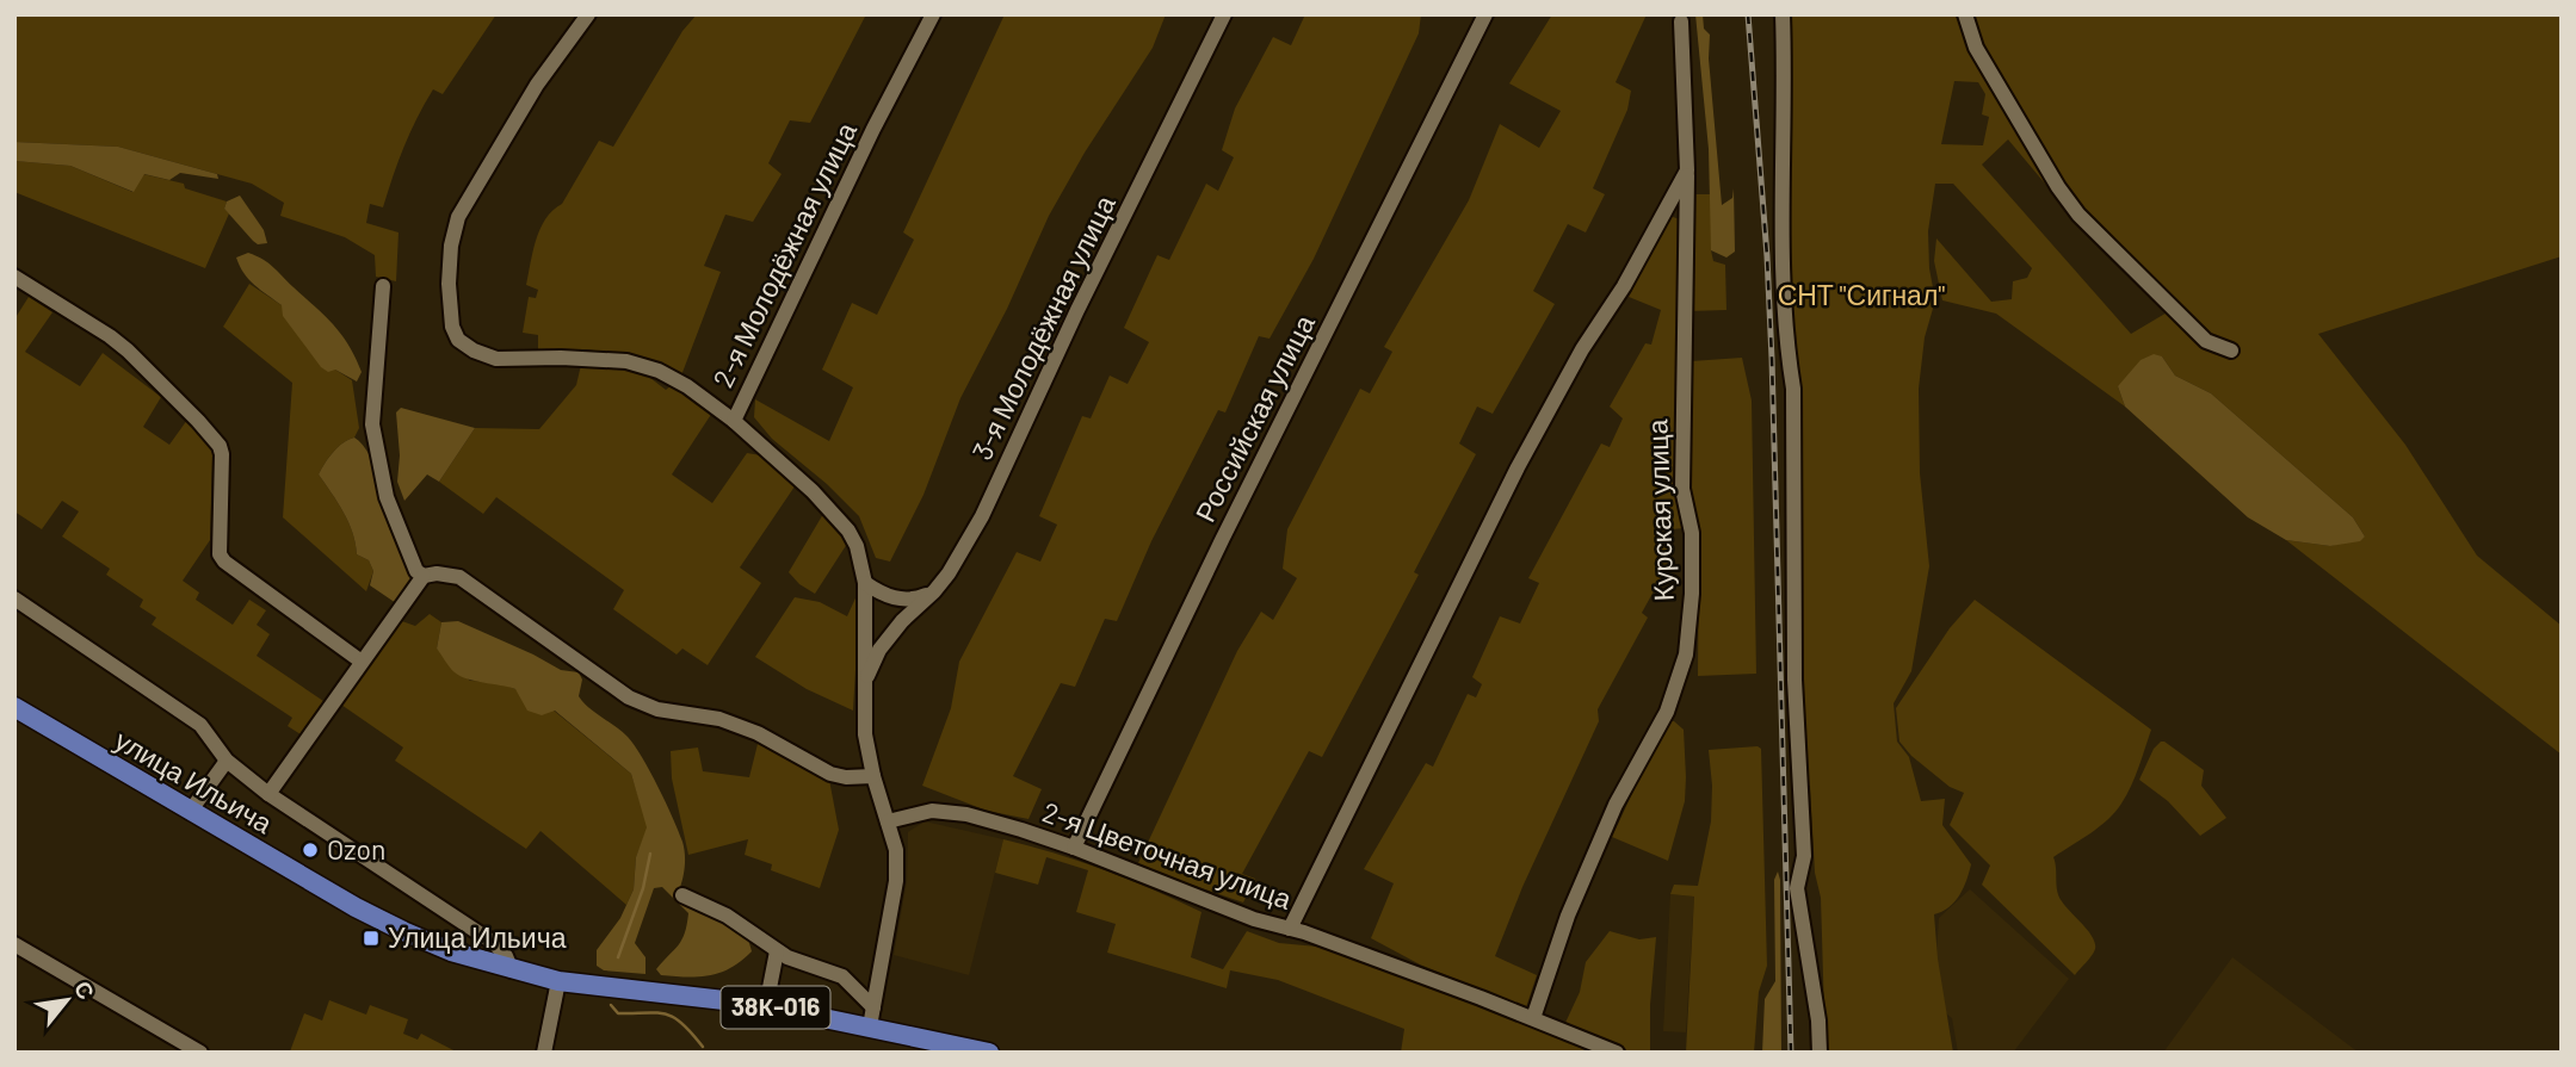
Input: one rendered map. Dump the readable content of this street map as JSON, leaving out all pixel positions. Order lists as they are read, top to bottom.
{
  "streets": {
    "main road": ["улица Ильича", "38К-016"],
    "street": [
      "2-я Молодёжная улица",
      "3-я Молодёжная улица",
      "Российская улица",
      "Курская улица",
      "2-я Цветочная улица"
    ]
  },
  "crossings": [
    ["2-я Молодёжная улица", "3-я Молодёжная улица"],
    ["2-я Молодёжная улица", "2-я Цветочная улица"],
    ["Российская улица", "2-я Цветочная улица"],
    ["Курская улица", "2-я Цветочная улица"],
    ["улица Ильича", "38К-016"]
  ],
  "parks": ["СНТ \"Сигнал\""],
  "places": {
    "other": ["Ozon"],
    "transit": ["Улица Ильича"]
  },
  "north": "top right"
}
